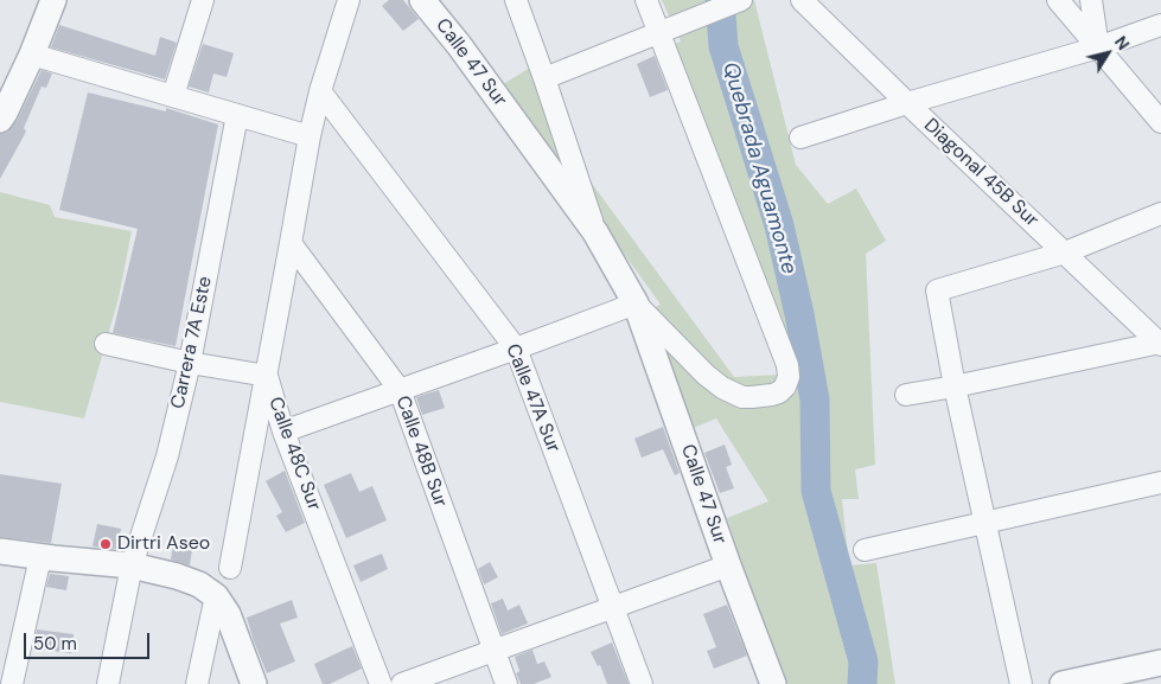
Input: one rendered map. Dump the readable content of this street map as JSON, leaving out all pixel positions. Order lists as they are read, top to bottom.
{
  "streets": {
    "street": [
      "Calle 47 Sur",
      "Diagonal 45B Sur",
      "Carrera 7A Este",
      "Calle 47A Sur",
      "Calle 48B Sur",
      "Calle 48C Sur"
    ]
  },
  "crossings": [
    ["Carrera 7A Este", "Calle 48C Sur"]
  ],
  "water": ["Quebrada Aguamonte"],
  "places": ["Dirtri Aseo"],
  "scale_bar": "50 m",
  "north": "top right"
}
